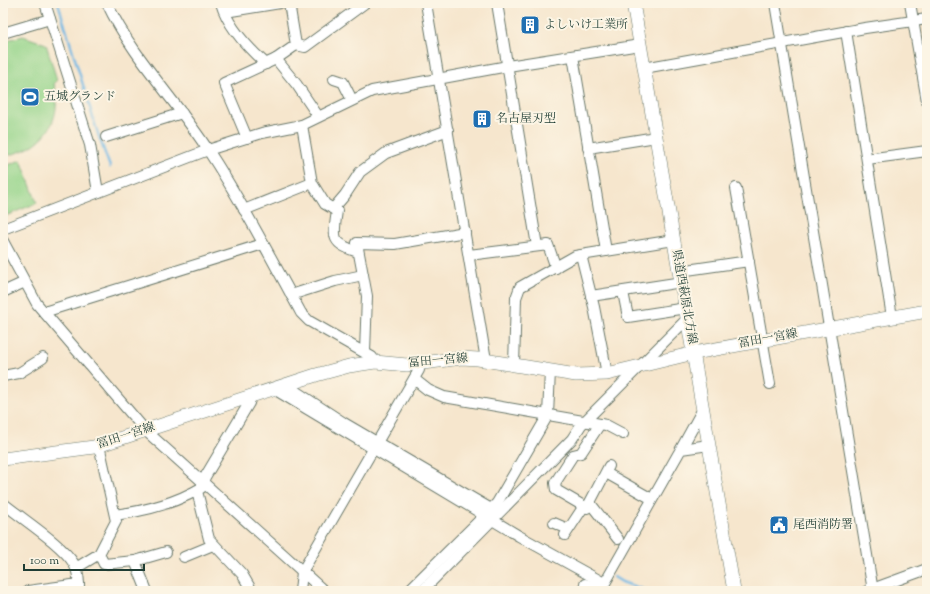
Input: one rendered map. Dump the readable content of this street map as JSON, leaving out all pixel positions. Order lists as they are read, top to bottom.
{
  "streets": {
    "main road": ["県道西萩原北方線", "冨田一宮線"]
  },
  "crossings": [
    ["県道西萩原北方線", "冨田一宮線"]
  ],
  "places": {
    "building": ["よしいけ工業所", "名古屋刃型"],
    "sports": ["五城グランド"],
    "public building": ["尾西消防署"]
  },
  "scale_bar": "100 m"
}
